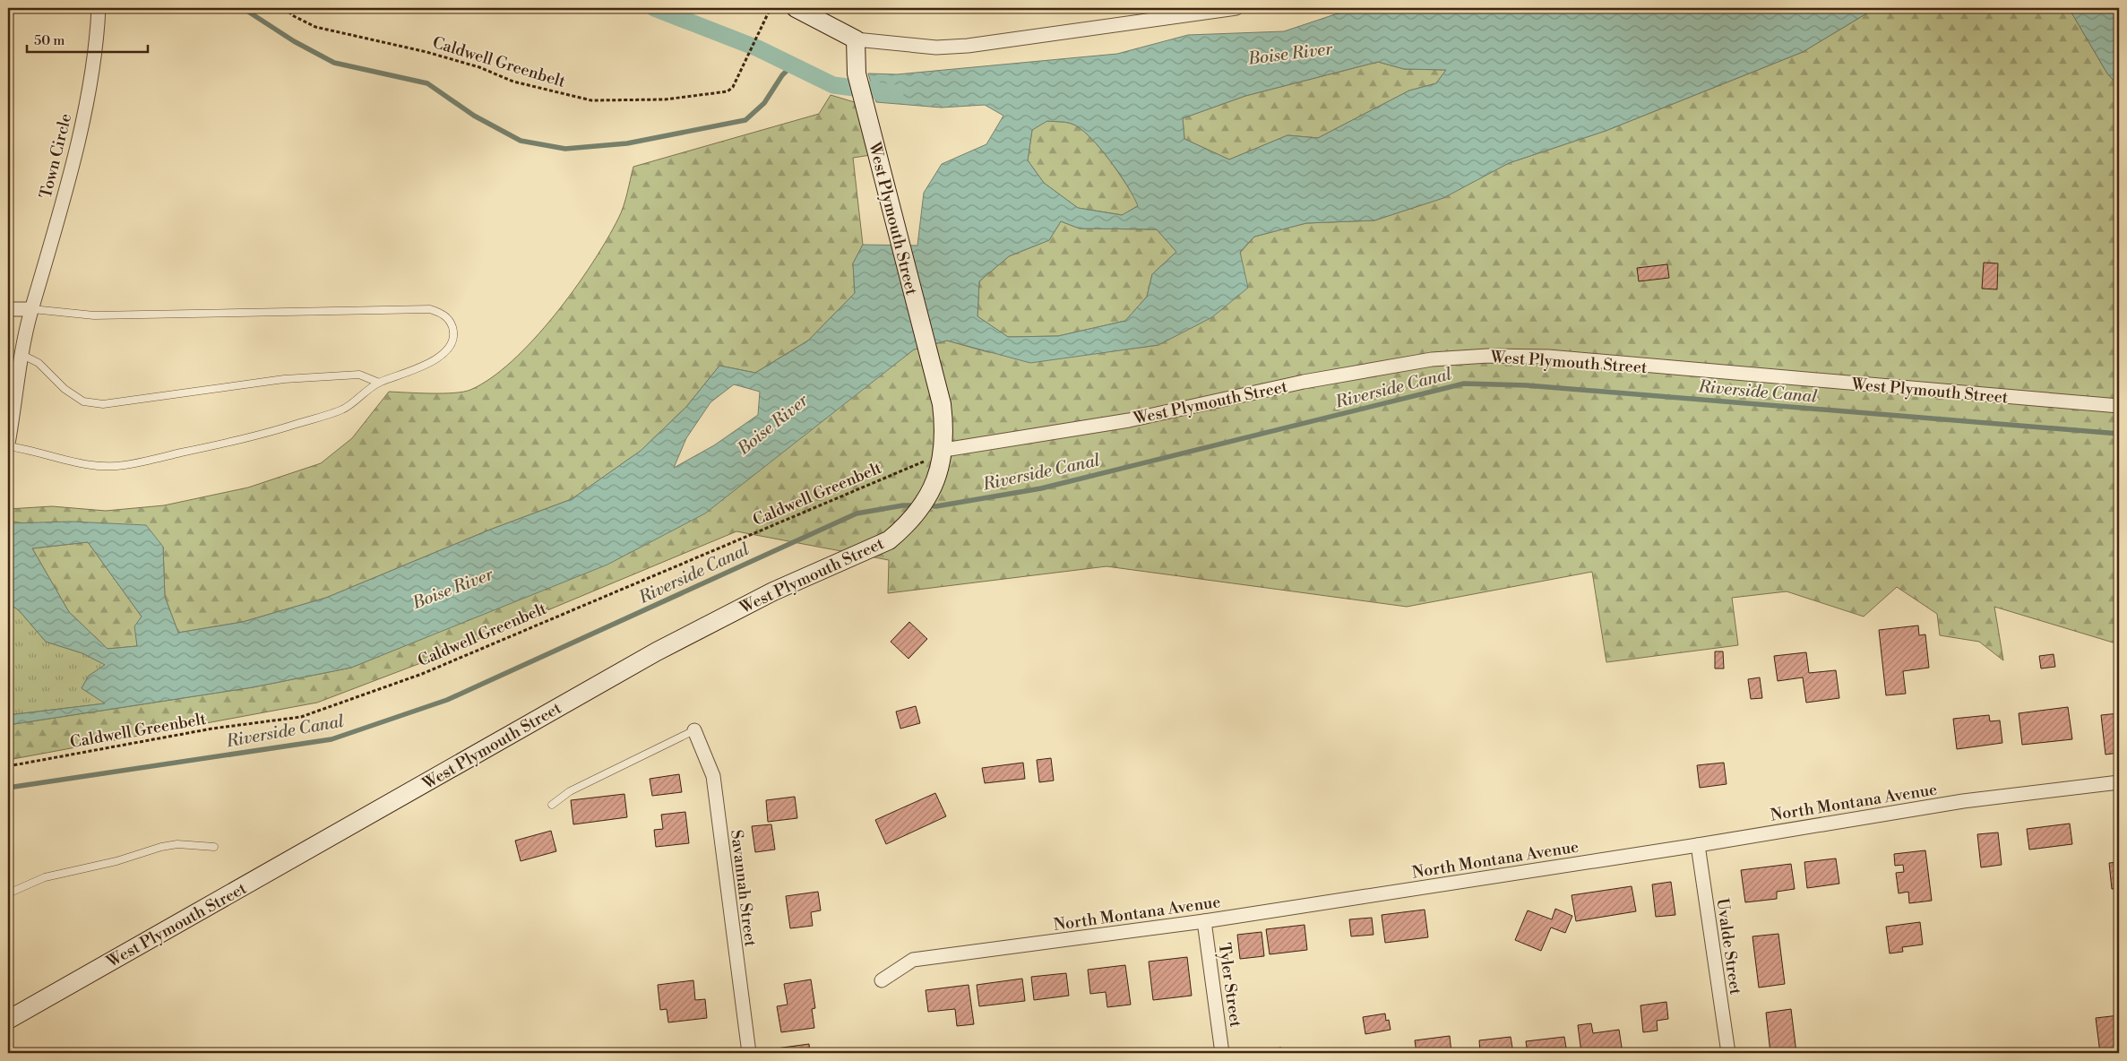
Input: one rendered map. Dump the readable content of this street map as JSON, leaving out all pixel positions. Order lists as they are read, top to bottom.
{
  "streets": {
    "street": [
      "Town Circle",
      "West Plymouth Street",
      "North Montana Avenue",
      "Savannah Street",
      "Uvalde Street",
      "Tyler Street"
    ],
    "path": ["Caldwell Greenbelt"]
  },
  "crossings": [
    ["Caldwell Greenbelt", "West Plymouth Street"],
    ["North Montana Avenue", "Uvalde Street"],
    ["North Montana Avenue", "Tyler Street"]
  ],
  "water": ["Boise River", "Riverside Canal"],
  "scale_bar": "50 m"
}
